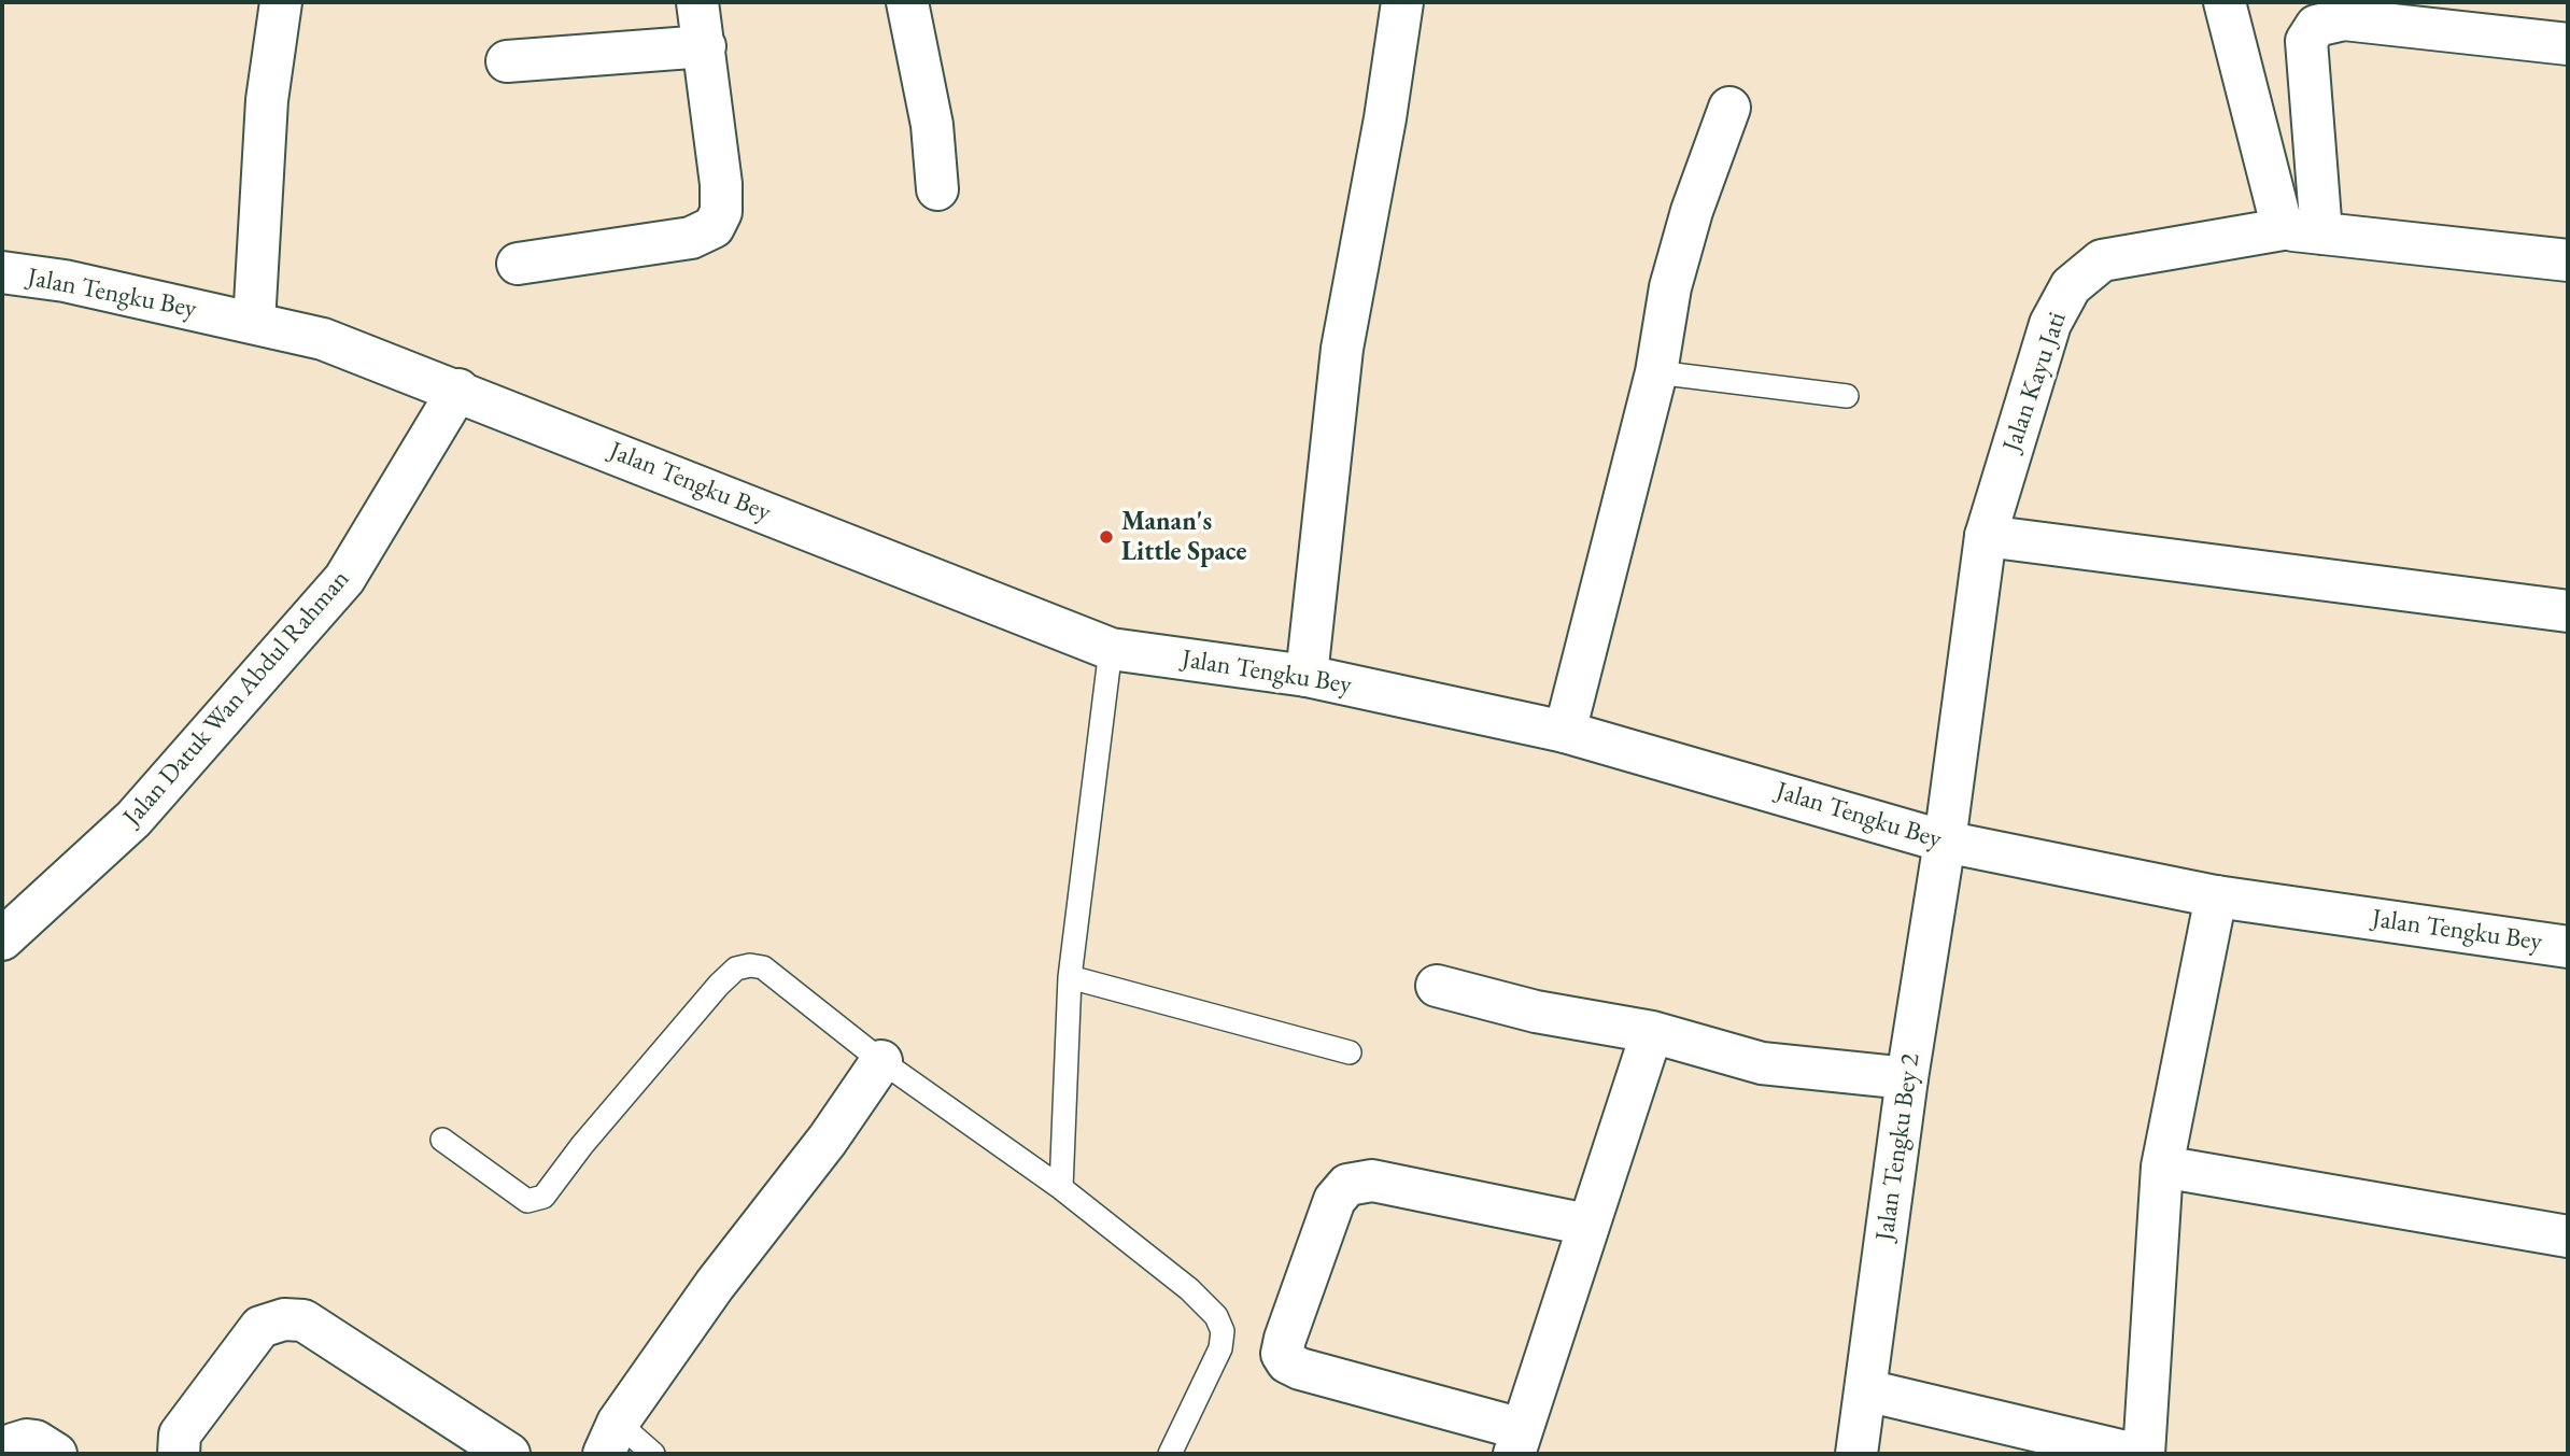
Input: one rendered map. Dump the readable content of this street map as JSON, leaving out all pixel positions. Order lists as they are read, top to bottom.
{
  "streets": {
    "street": [
      "Jalan Tengku Bey",
      "Jalan Kayu Jati",
      "Jalan Datuk Wan Abdul Rahman",
      "Jalan Tengku Bey 2"
    ]
  },
  "crossings": [
    ["Jalan Tengku Bey", "Jalan Kayu Jati"],
    ["Jalan Tengku Bey", "Jalan Datuk Wan Abdul Rahman"],
    ["Jalan Tengku Bey", "Jalan Tengku Bey 2"],
    ["Jalan Kayu Jati", "Jalan Tengku Bey 2"]
  ],
  "places": ["Manan's Little Space"]
}
